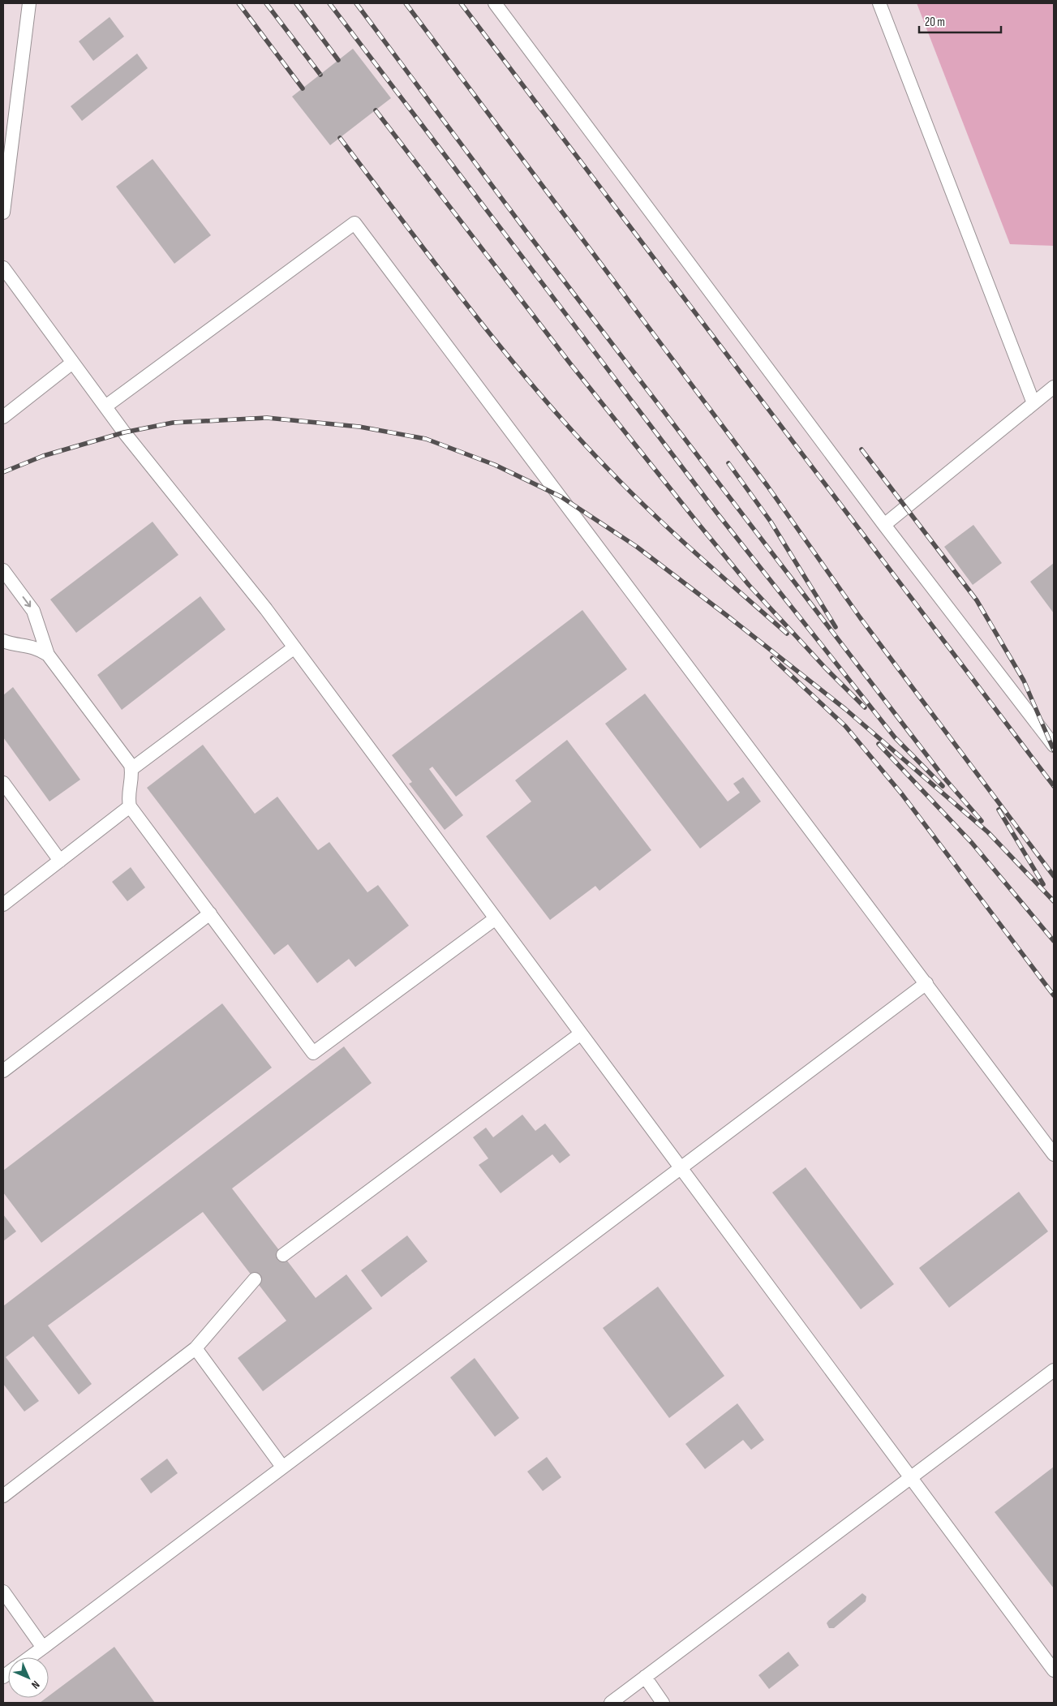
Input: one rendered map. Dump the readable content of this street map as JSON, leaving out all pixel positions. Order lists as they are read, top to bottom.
{
  "scale_bar": "20 m",
  "north": "bottom right"
}
